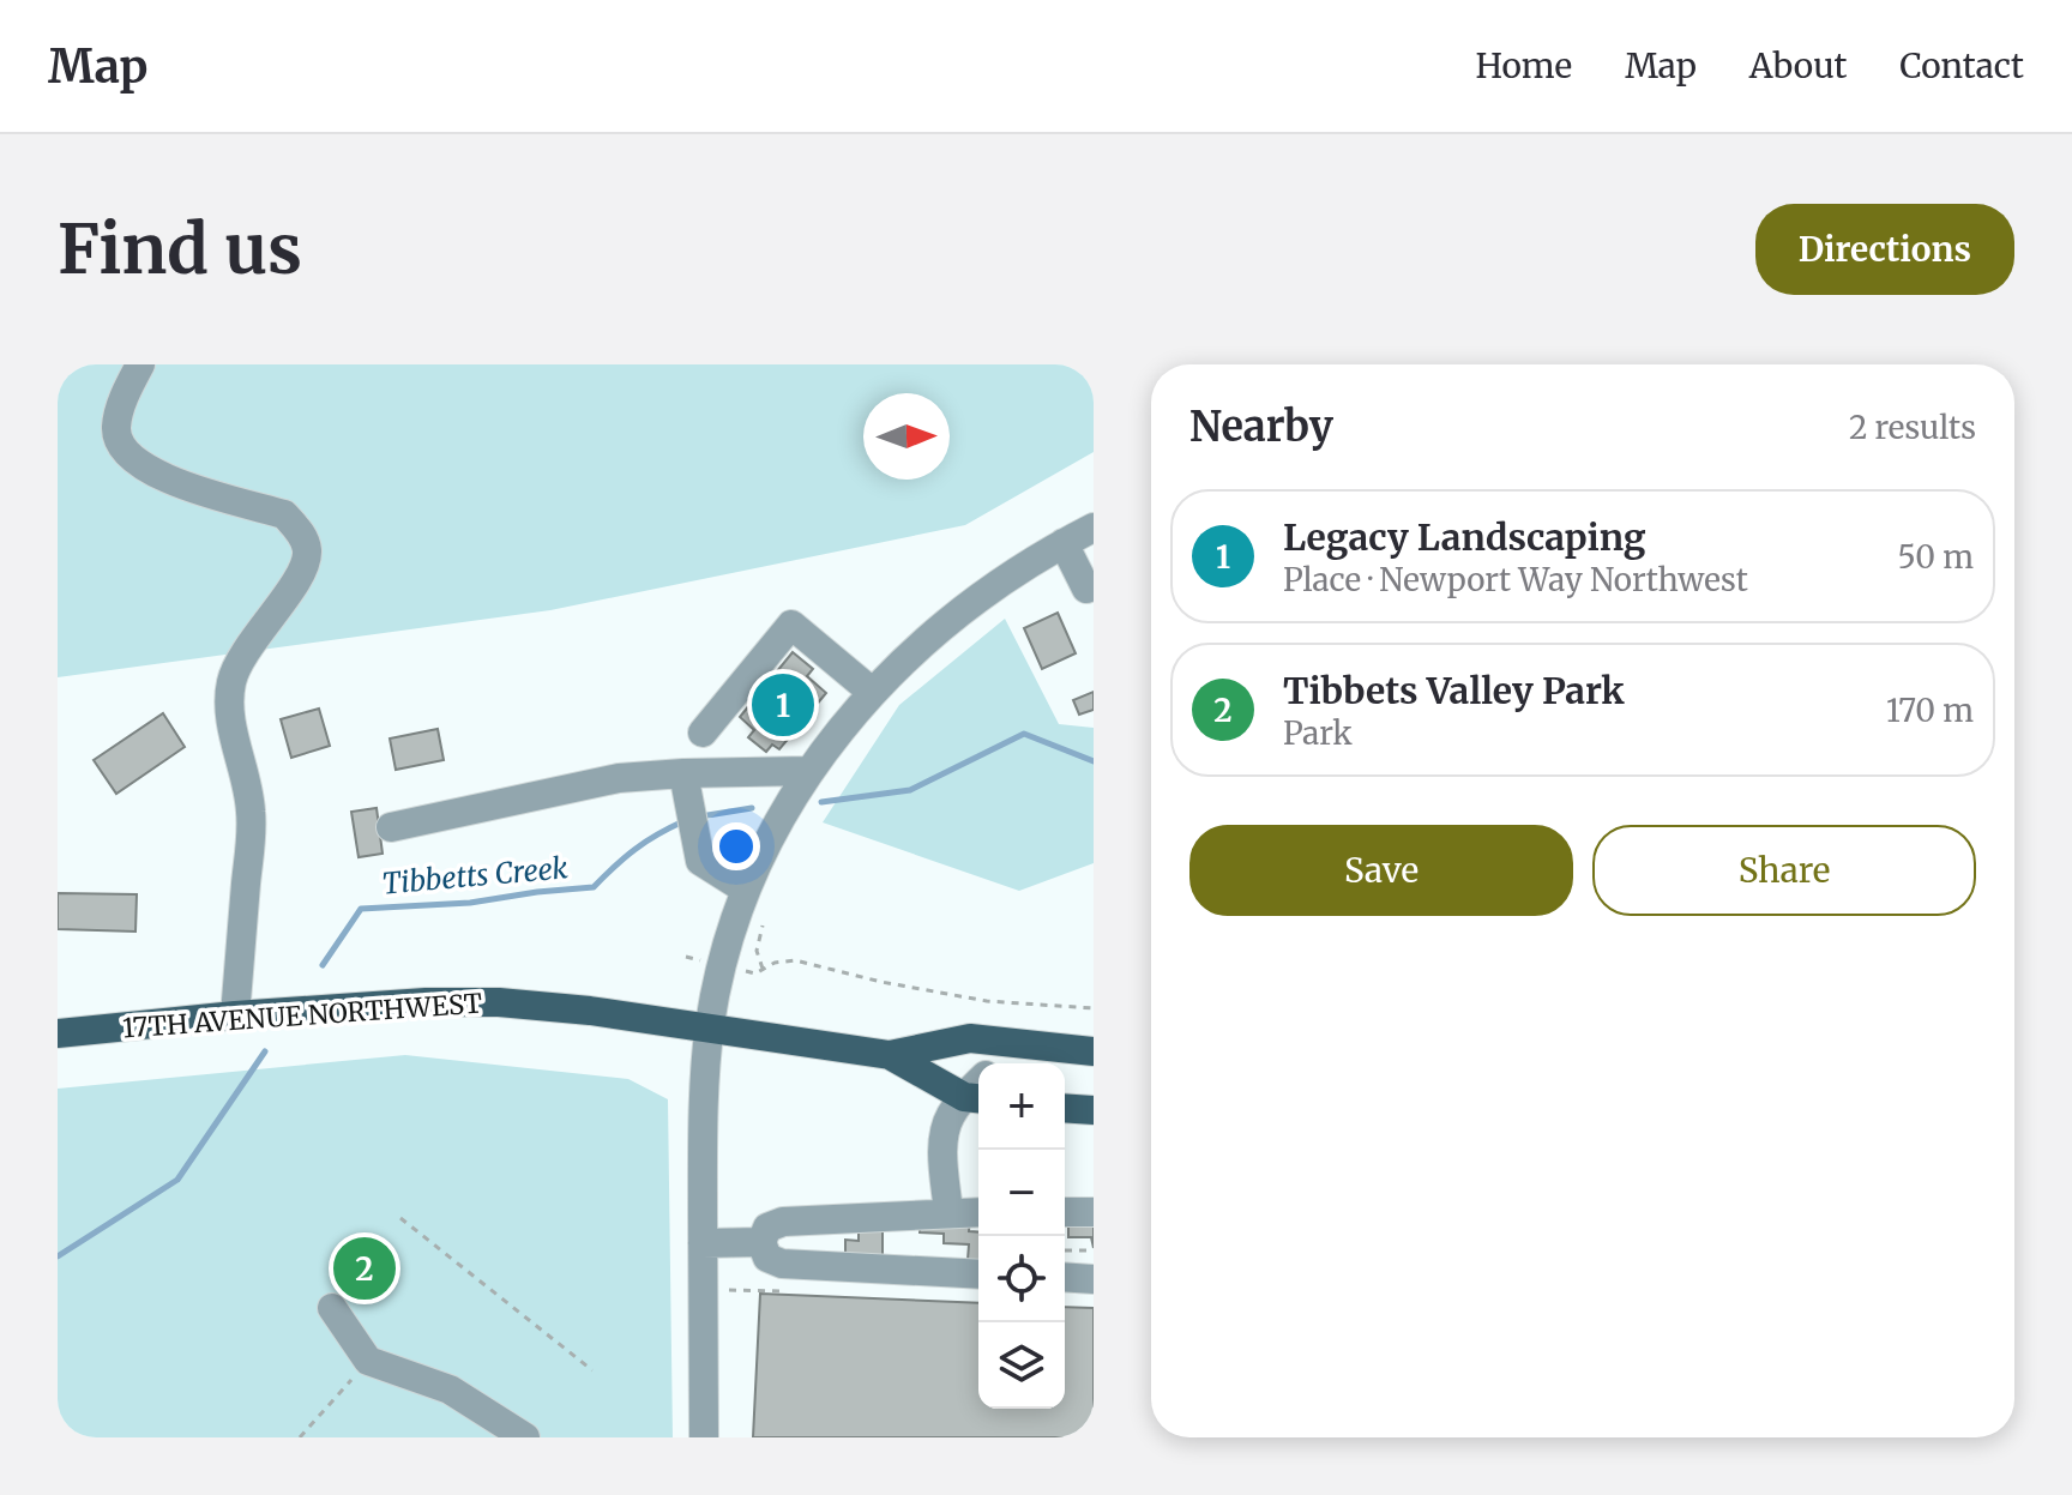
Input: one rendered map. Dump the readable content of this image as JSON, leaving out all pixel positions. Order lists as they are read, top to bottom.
{
  "streets": {
    "main road": ["17TH AVENUE NORTHWEST"]
  },
  "water": ["Tibbetts Creek"],
  "north": "right",
  "page": {
    "header": "Map",
    "nav": [
      "Home",
      "Map",
      "About",
      "Contact"
    ],
    "buttons": [
      "Directions",
      ["Save", "Share"]
    ],
    "title": "Find us",
    "heading": ["Nearby", "2 results"],
    "list": [
      {
        "mark": "1",
        "name": "Legacy Landscaping",
        "note": "Place · Newport Way Northwest",
        "value": "50 m"
      },
      {
        "mark": "2",
        "name": "Tibbets Valley Park",
        "note": "Park",
        "value": "170 m"
      }
    ],
    "pins": ["1", "2"],
    "map_buttons": ["+", "−"]
  }
}
